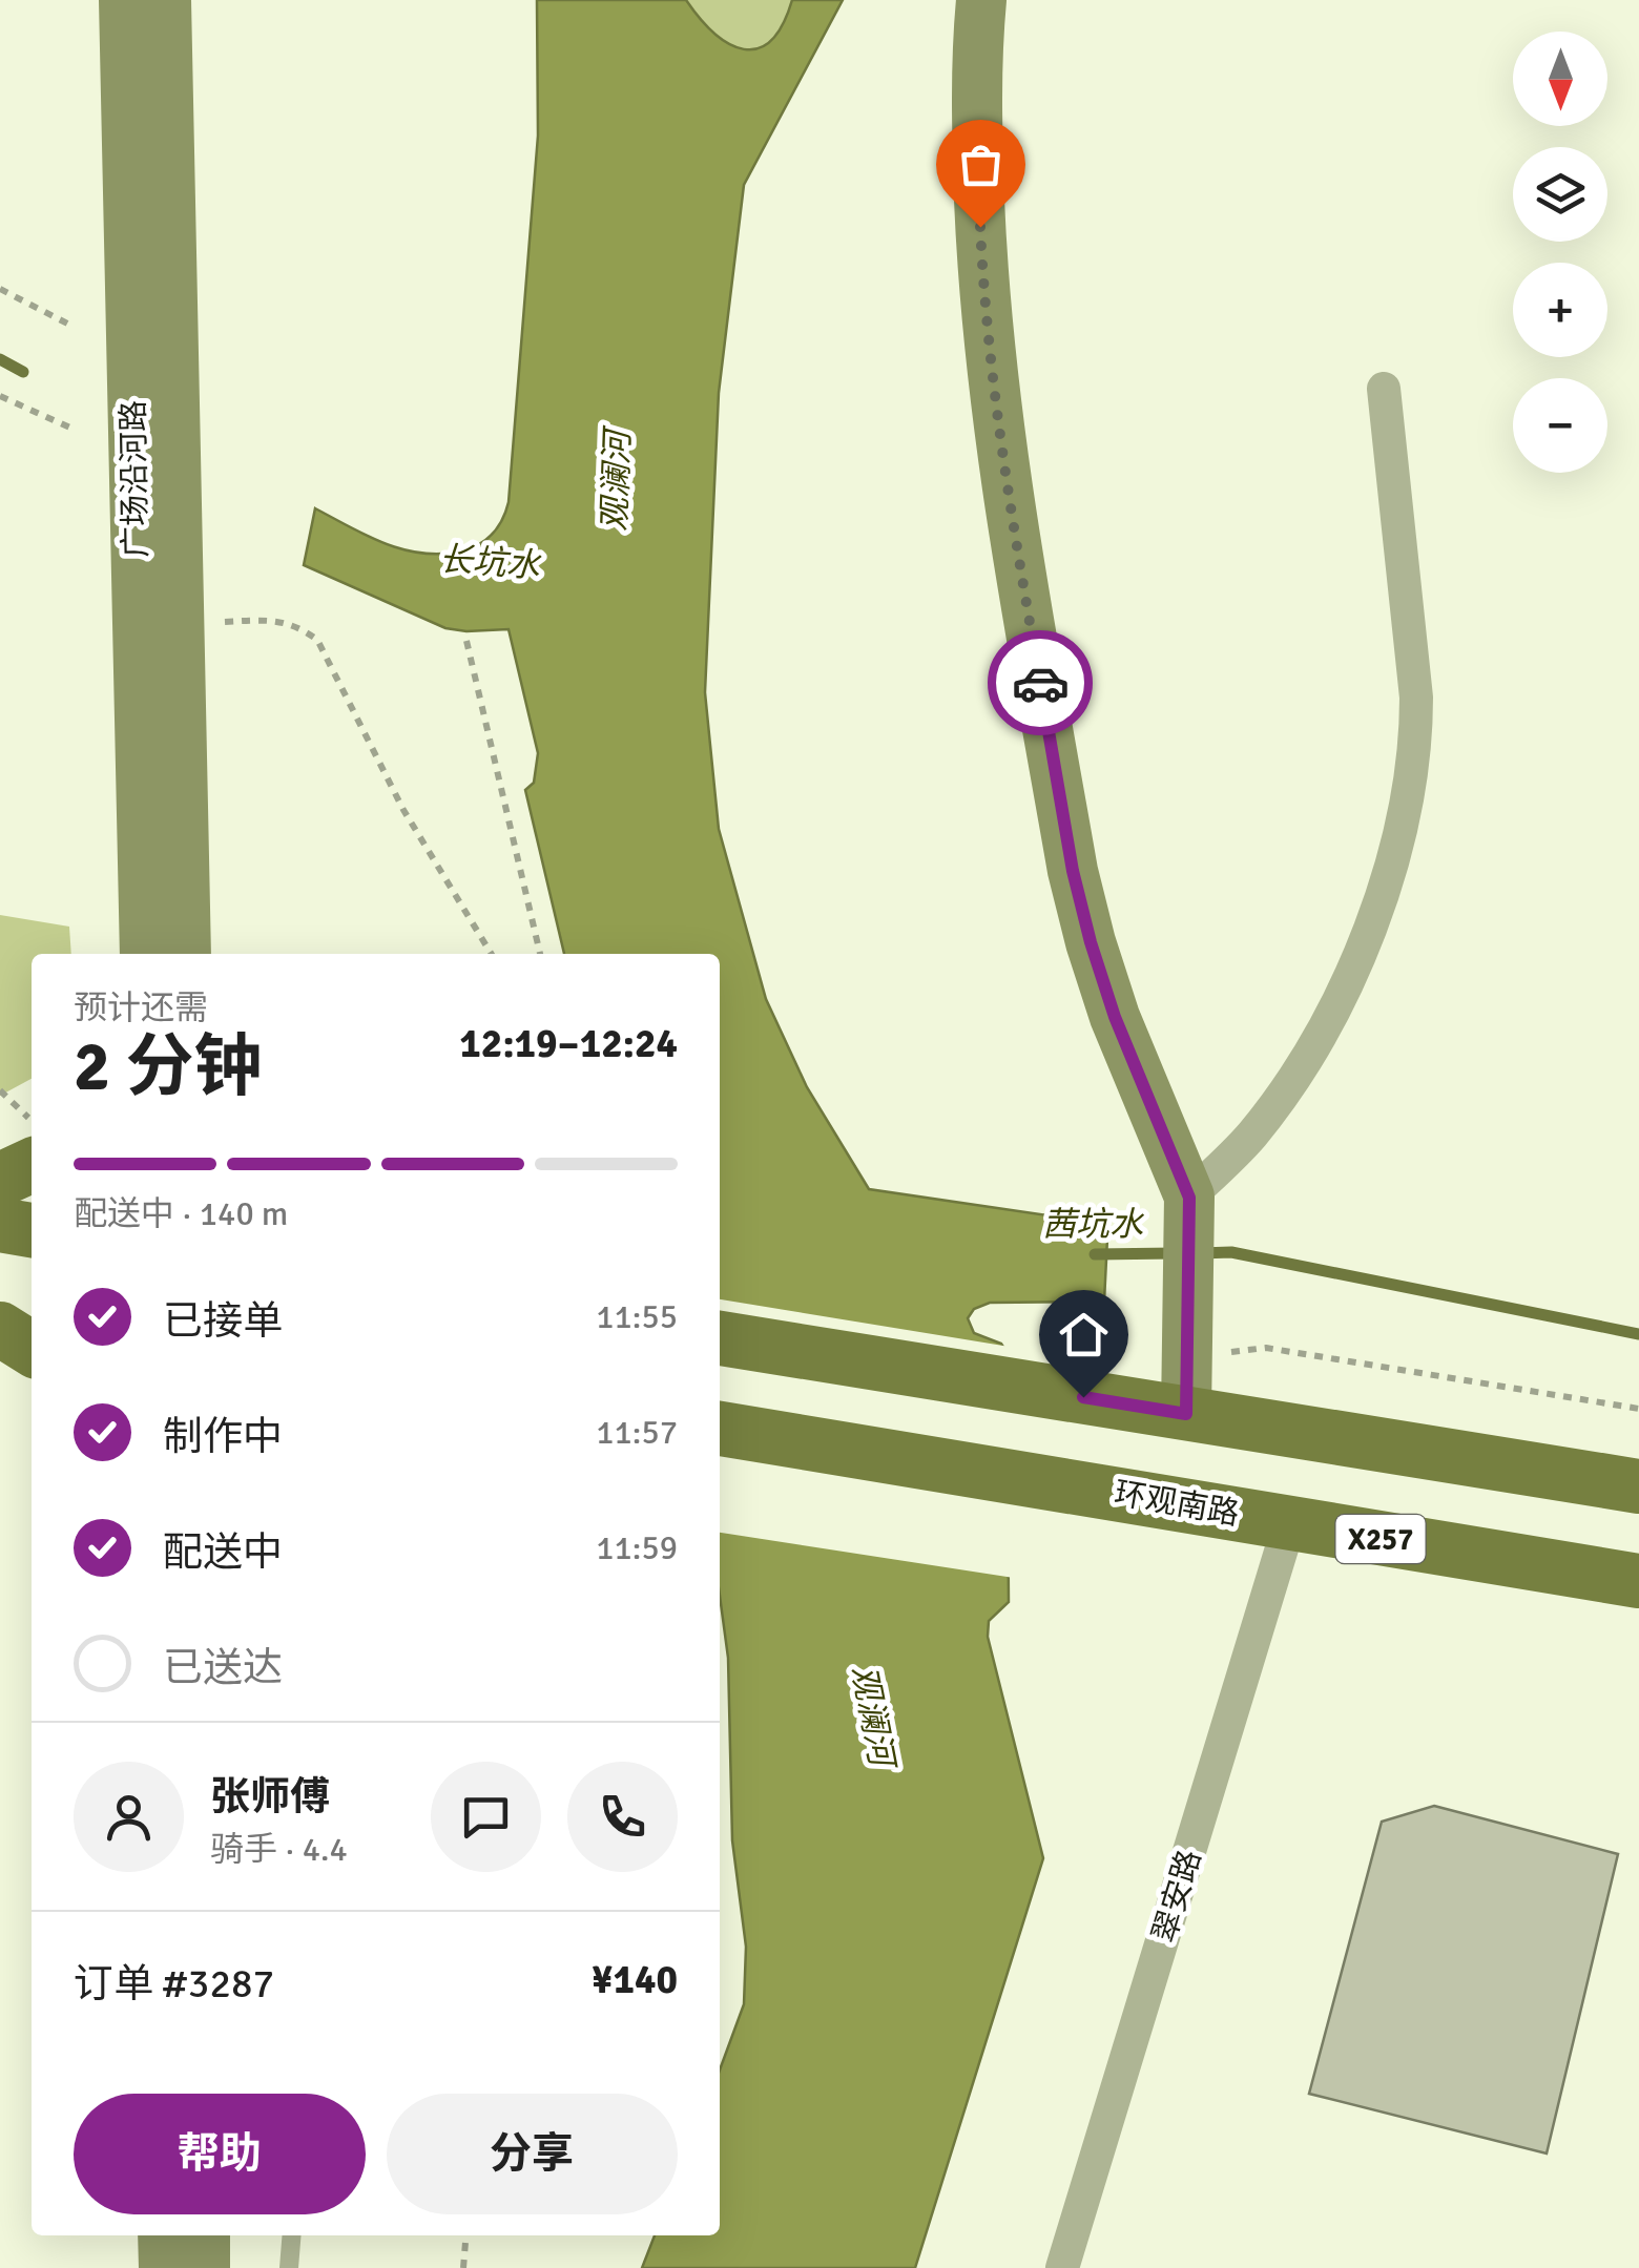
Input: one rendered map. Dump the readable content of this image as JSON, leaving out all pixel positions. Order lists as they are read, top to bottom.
{
  "streets": {
    "main road": ["环观南路", "X257"],
    "street": ["广场沿河路", "翠安路"]
  },
  "crossings": [
    ["环观南路", "翠安路"]
  ],
  "water": ["观澜河", "长坑水", "茜坑水"],
  "north": "bottom",
  "page": {
    "map_buttons": ["+", "−"],
    "heading": ["2 分钟", "预计还需", "12:19–12:24"],
    "panel": [
      "张师傅",
      "骑手 · 4.4",
      "订单 #3287",
      "¥140"
    ],
    "bar": "配送中 · 140 m",
    "list": [
      ["已接单", "11:55"],
      ["制作中", "11:57"],
      ["配送中", "11:59"],
      "已送达"
    ],
    "buttons": ["帮助", "分享"]
  }
}
